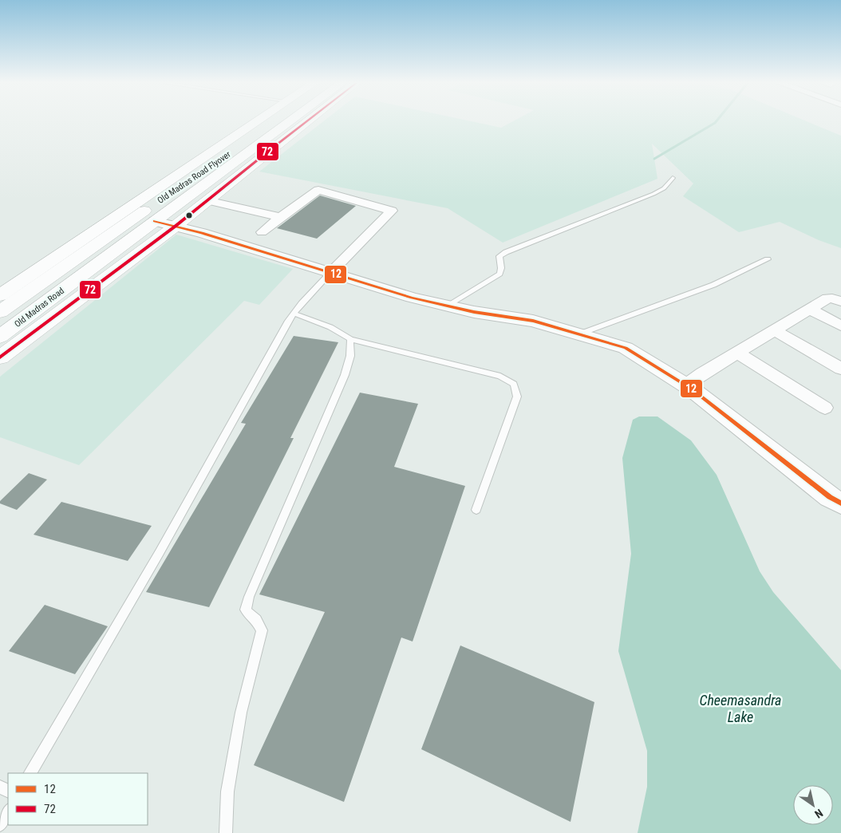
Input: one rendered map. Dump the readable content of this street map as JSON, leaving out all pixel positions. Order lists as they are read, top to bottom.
{
  "streets": {
    "main road": ["Old Madras Road Flyover", "Old Madras Road"]
  },
  "crossings": [
    ["Old Madras Road Flyover", "Old Madras Road"]
  ],
  "water": ["Cheemasandra Lake"],
  "lines": ["transit line 72", "transit line 12"],
  "legend": ["12", "72"],
  "north": "bottom right"
}
